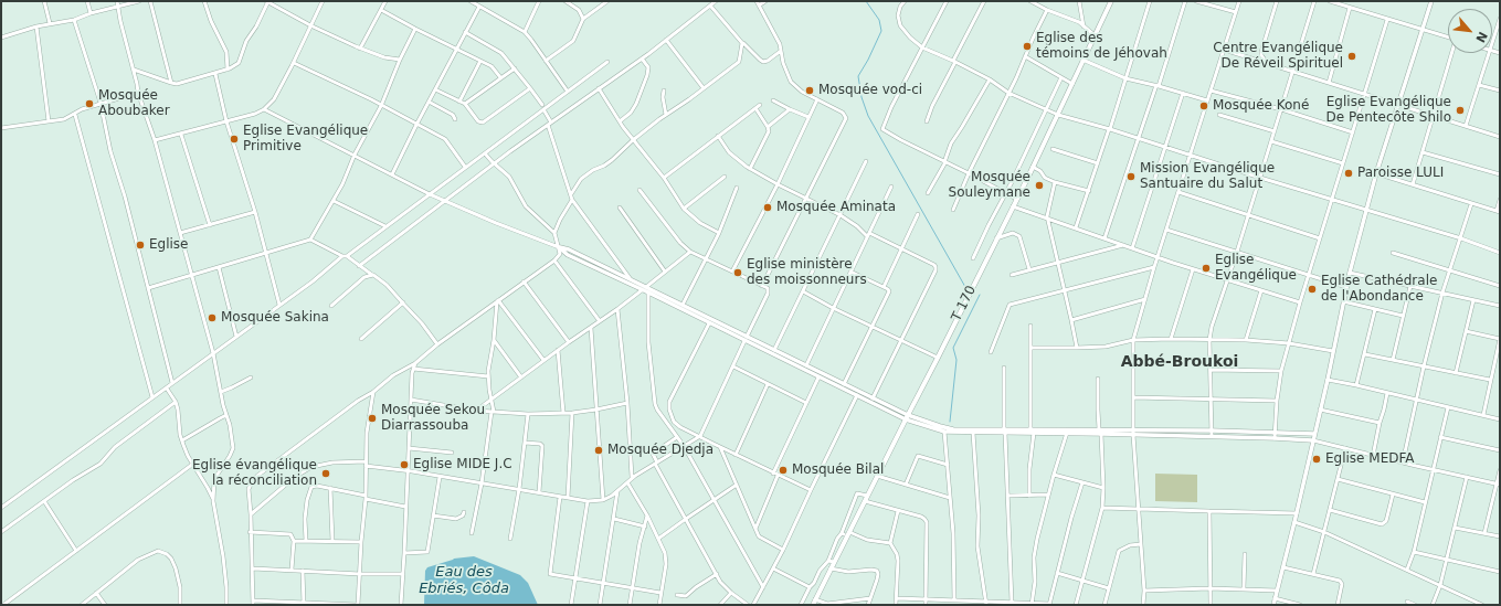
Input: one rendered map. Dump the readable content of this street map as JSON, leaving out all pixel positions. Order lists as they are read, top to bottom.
{
  "streets": {
    "main road": ["T 170"]
  },
  "districts": ["Abbé-Broukoi"],
  "water": ["Eau des Ebriés, Côda"],
  "places": [
    "Eglise des témoins de Jéhovah",
    "Centre Evangélique De Réveil Spirituel",
    "Mosquée vod-ci",
    "Mosquée Aboubaker",
    "Mosquée Koné",
    "Eglise Evangélique De Pentecôte Shilo",
    "Eglise Evangélique Primitive",
    "Paroisse LULI",
    "Mission Evangélique Santuaire du Salut",
    "Mosquée Souleymane",
    "Mosquée Aminata",
    "Eglise",
    "Eglise Evangélique",
    "Eglise ministère des moissonneurs",
    "Eglise Cathédrale de l'Abondance",
    "Mosquée Sakina",
    "Mosquée Sekou Diarrassouba",
    "Mosquée Djedja",
    "Eglise MEDFA",
    "Eglise MIDE J.C",
    "Mosquée Bilal",
    "Eglise évangélique la réconciliation"
  ],
  "north": "bottom right"
}
